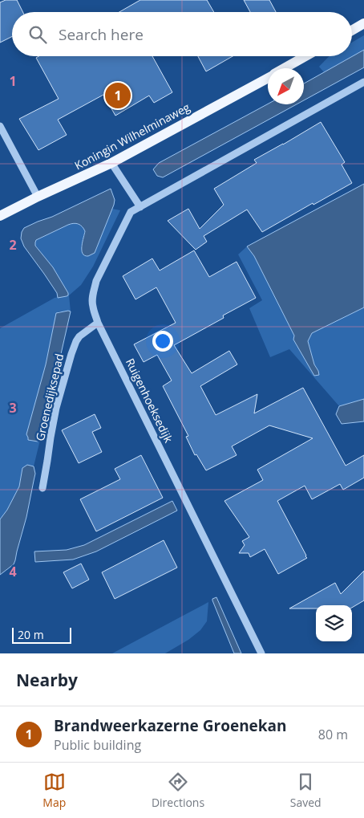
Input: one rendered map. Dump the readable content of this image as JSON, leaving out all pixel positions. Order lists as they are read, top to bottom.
{
  "streets": {
    "main road": ["Koningin Wilhelminaweg"],
    "street": ["Groenedijksepad", "Ruigenhoeksedijk"]
  },
  "crossings": [
    ["Groenedijksepad", "Ruigenhoeksedijk"]
  ],
  "scale_bar": "20 m",
  "north": "bottom left",
  "page": {
    "search": "Search here",
    "pins": "1",
    "scale": "20 m",
    "heading": "Nearby",
    "list": [
      {
        "mark": "1",
        "name": "Brandweerkazerne Groenekan",
        "note": "Public building",
        "value": "80 m"
      }
    ],
    "nav": ["Map", "Directions", "Saved"]
  },
  "grid": {
    "rows": [
      "1",
      "2",
      "3",
      "4"
    ]
  }
}
